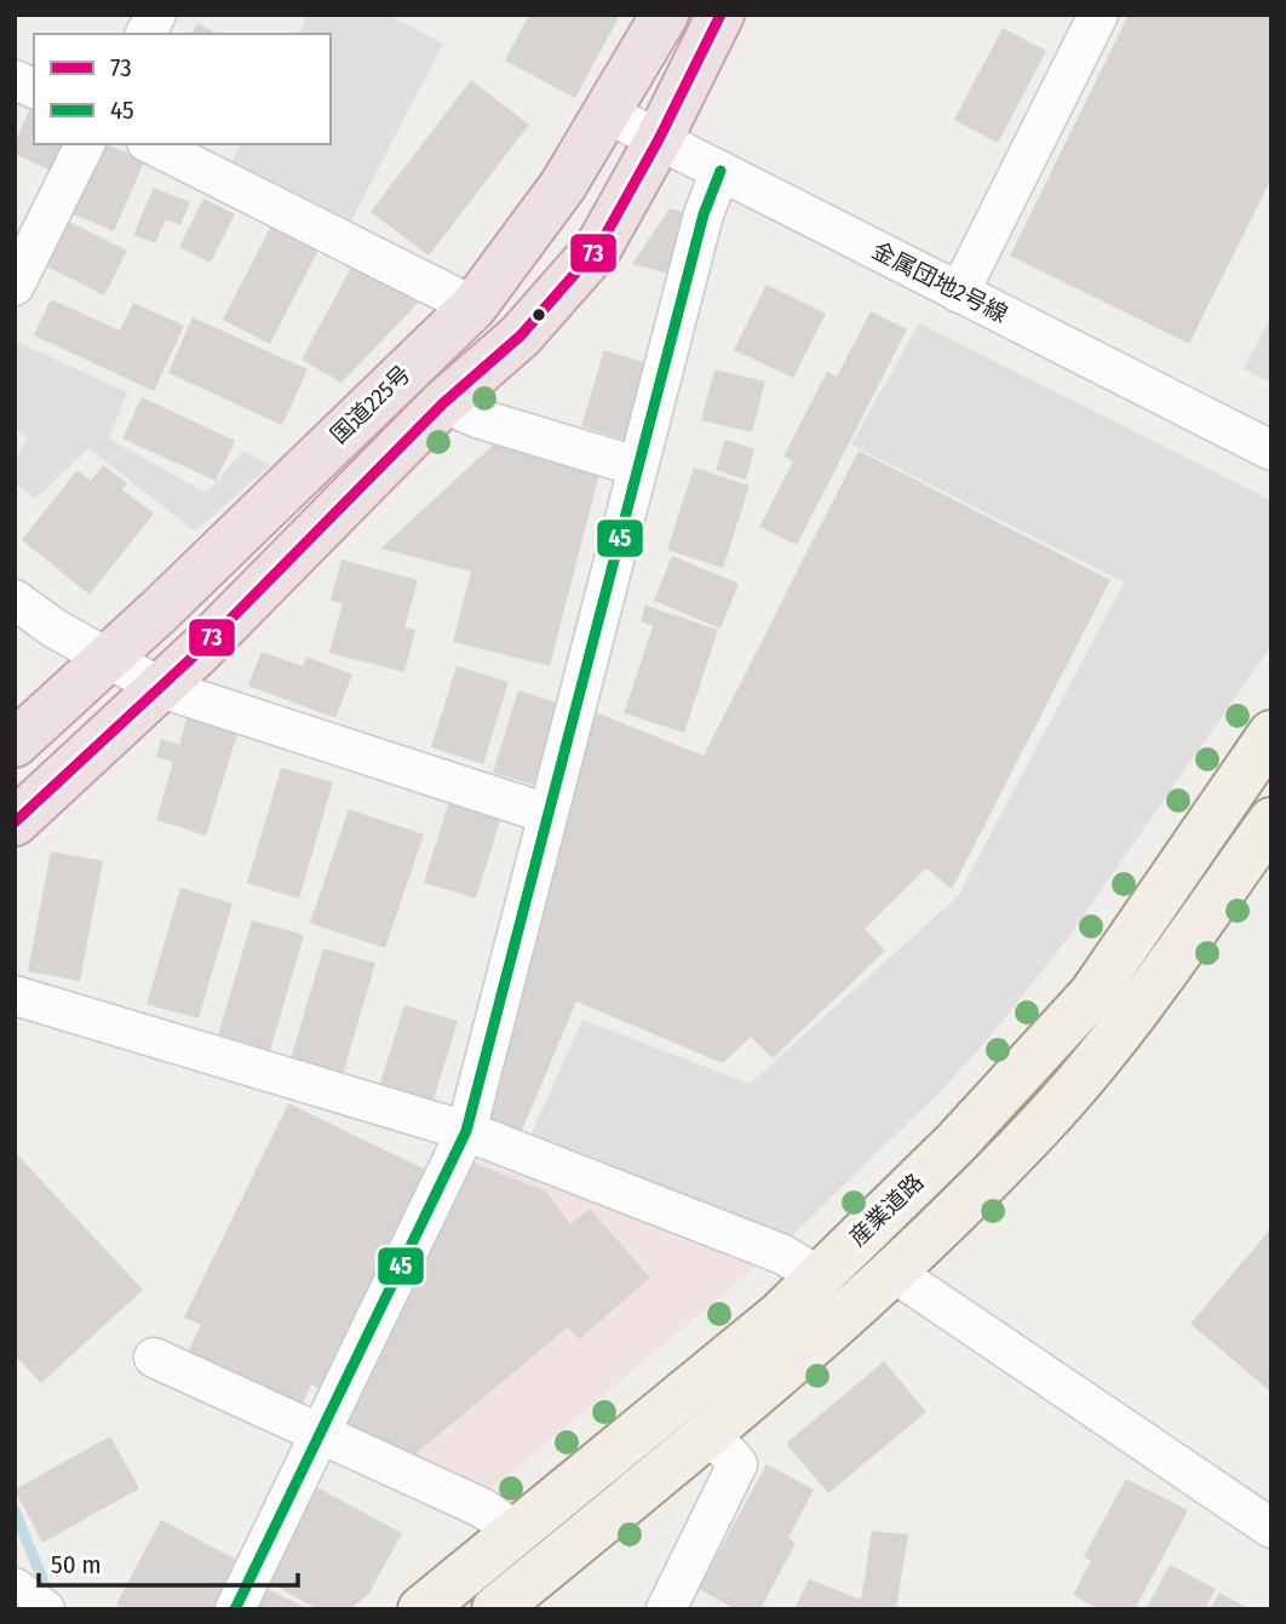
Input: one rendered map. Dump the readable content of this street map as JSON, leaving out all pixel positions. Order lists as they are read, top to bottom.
{
  "streets": {
    "highway": ["国道225号"],
    "main road": ["産業道路"],
    "street": ["金属団地2号線"]
  },
  "crossings": [
    ["金属団地2号線", "国道225号"]
  ],
  "lines": ["transit line 73", "transit line 45"],
  "legend": ["73", "45"],
  "scale_bar": "50 m"
}
